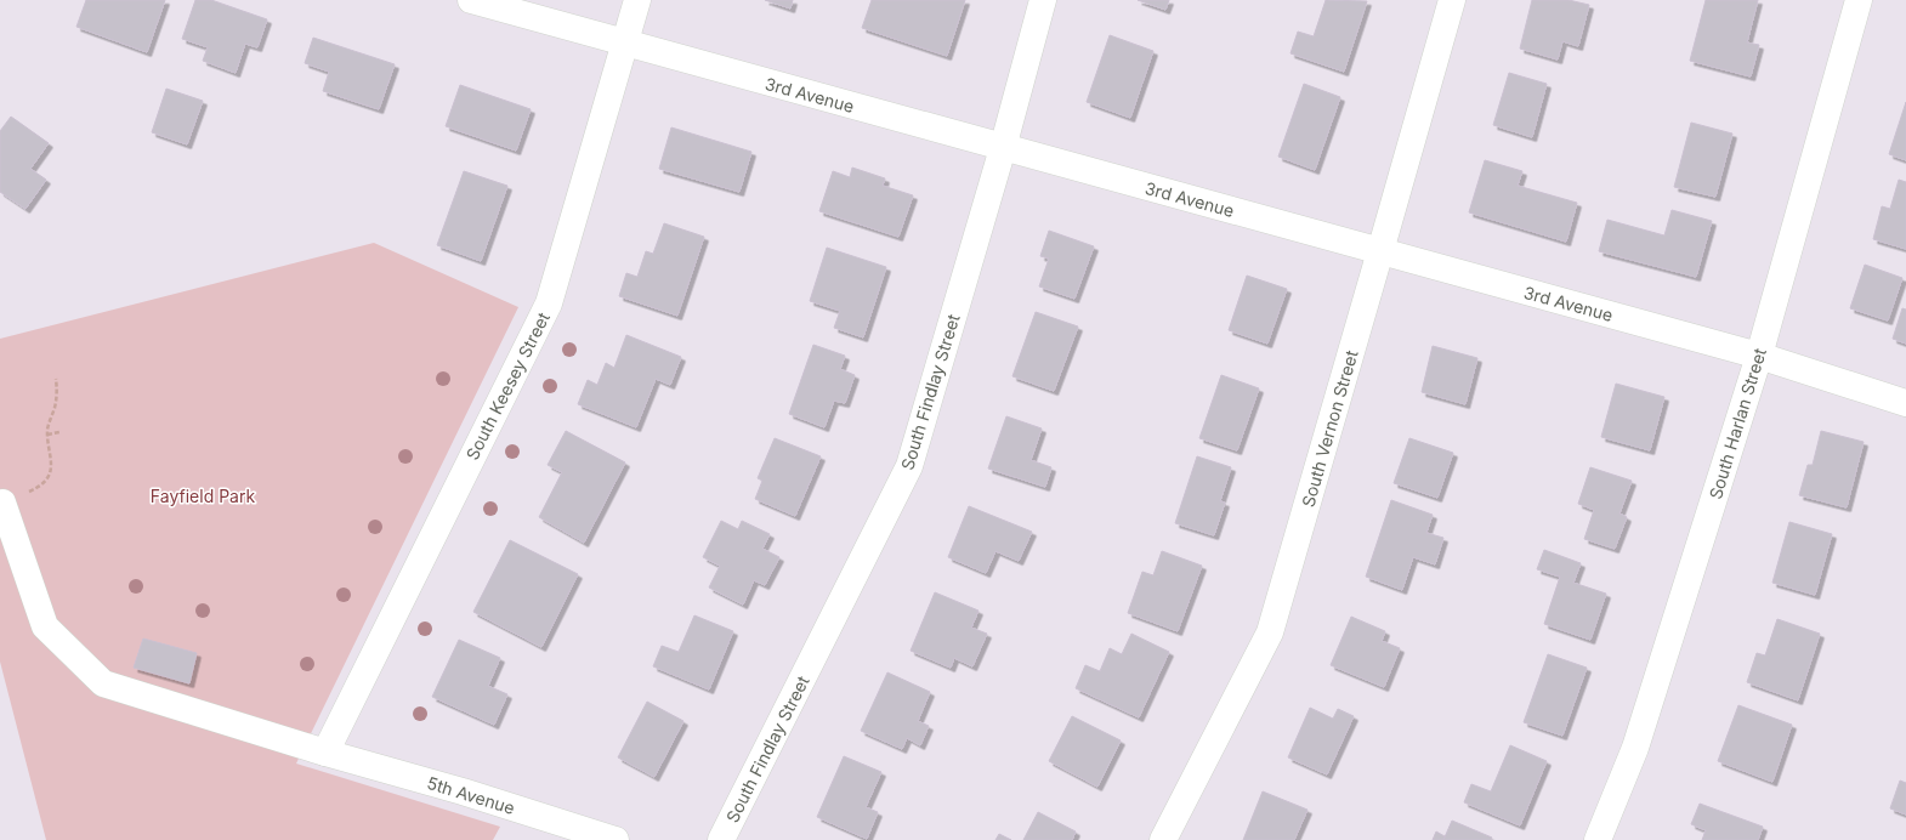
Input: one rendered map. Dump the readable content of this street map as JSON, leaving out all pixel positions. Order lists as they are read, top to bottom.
{
  "streets": {
    "street": [
      "3rd Avenue",
      "South Keesey Street",
      "South Findlay Street",
      "South Harlan Street",
      "South Vernon Street",
      "5th Avenue"
    ]
  },
  "crossings": [
    ["3rd Avenue", "South Keesey Street"],
    ["3rd Avenue", "South Findlay Street"],
    ["3rd Avenue", "South Harlan Street"],
    ["3rd Avenue", "South Vernon Street"],
    ["South Keesey Street", "5th Avenue"]
  ],
  "parks": ["Fayfield Park"]
}
